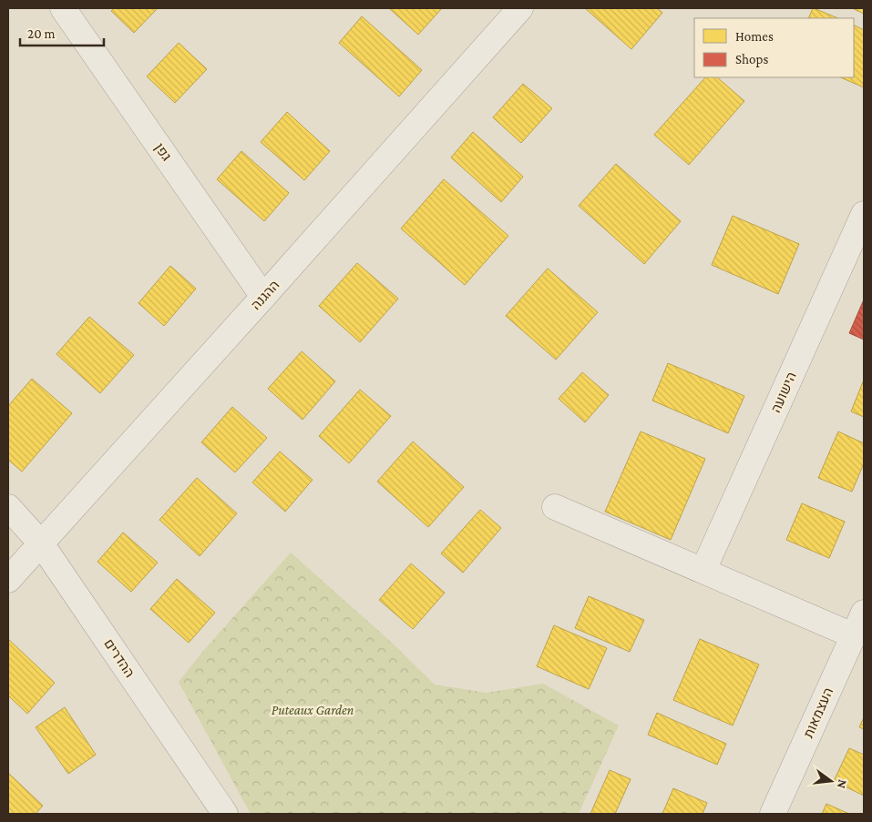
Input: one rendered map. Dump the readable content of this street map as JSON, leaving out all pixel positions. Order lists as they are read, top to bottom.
{
  "streets": {
    "street": [
      "גפן",
      "ההגנה",
      "הישועה",
      "ההדרים",
      "העצמאות"
    ]
  },
  "crossings": [
    ["גפן", "ההגנה"],
    ["ההגנה", "ההדרים"]
  ],
  "parks": ["Puteaux Garden"],
  "legend": ["Homes", "Shops"],
  "scale_bar": "20 m",
  "north": "right"
}
